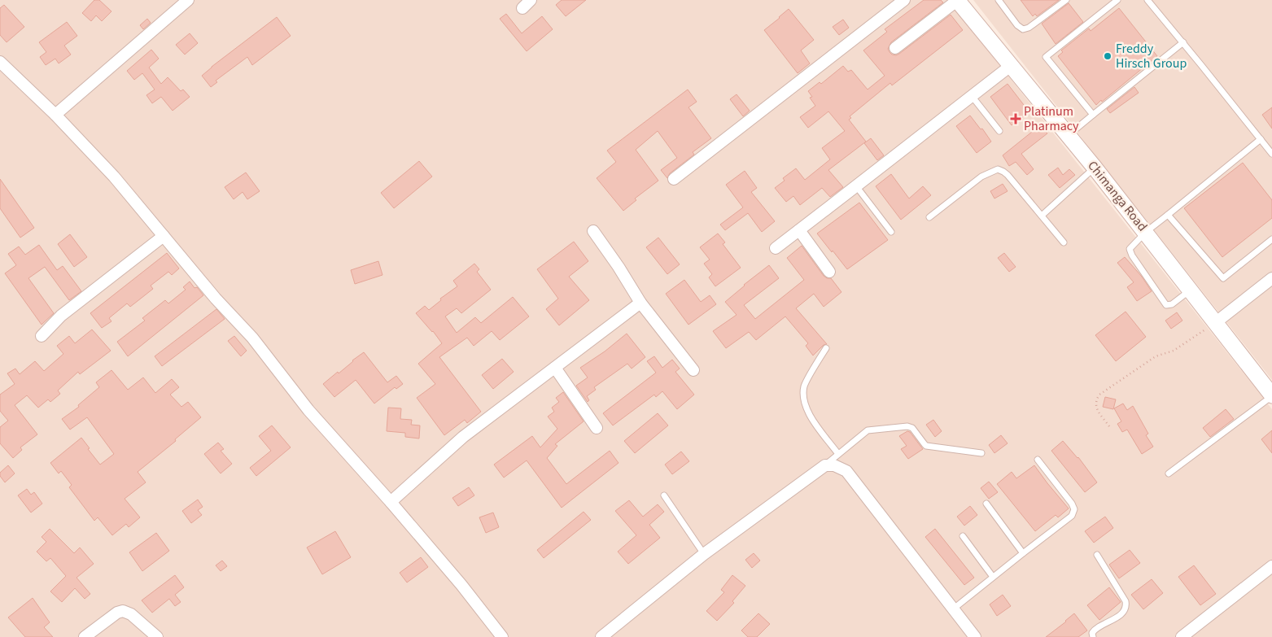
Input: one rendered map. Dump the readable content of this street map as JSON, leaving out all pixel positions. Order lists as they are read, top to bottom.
{
  "streets": {
    "street": ["Chimanga Road"]
  },
  "places": {
    "other": ["Freddy Hirsch Group"],
    "health": ["Platinum Pharmacy"]
  }
}
